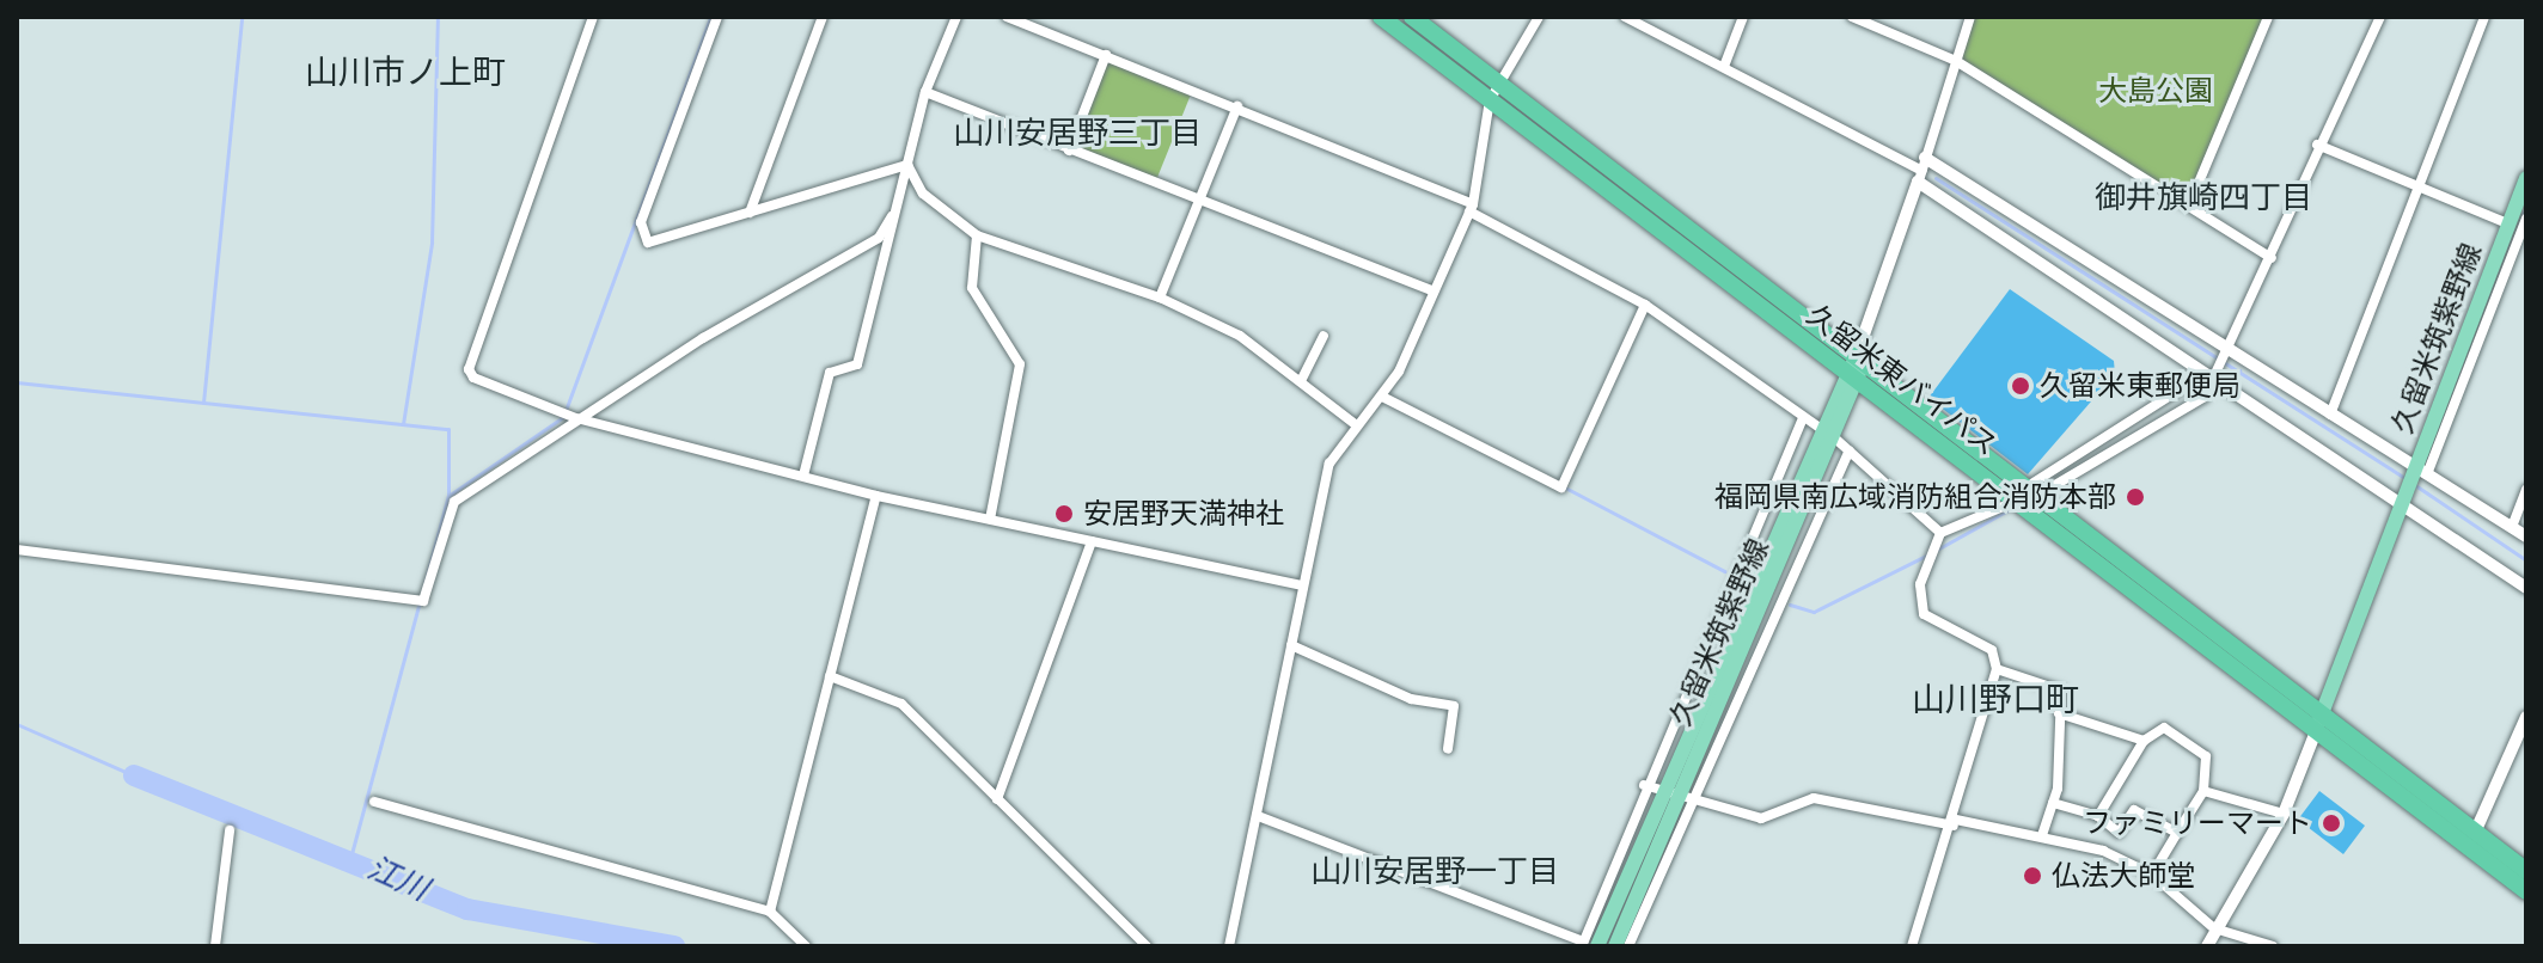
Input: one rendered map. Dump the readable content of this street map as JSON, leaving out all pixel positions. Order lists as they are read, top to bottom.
{
  "streets": {
    "highway": ["久留米東バイパス"],
    "main road": ["久留米筑紫野線"]
  },
  "crossings": [
    ["久留米筑紫野線", "久留米東バイパス"]
  ],
  "districts": [
    "山川市ノ上町",
    "山川安居野三丁目",
    "御井旗崎四丁目",
    "山川野口町",
    "山川安居野一丁目"
  ],
  "water": ["江川"],
  "parks": ["大島公園"],
  "places": [
    "久留米東郵便局",
    "福岡県南広域消防組合消防本部",
    "安居野天満神社",
    "ファミリーマート",
    "仏法大師堂"
  ]
}
